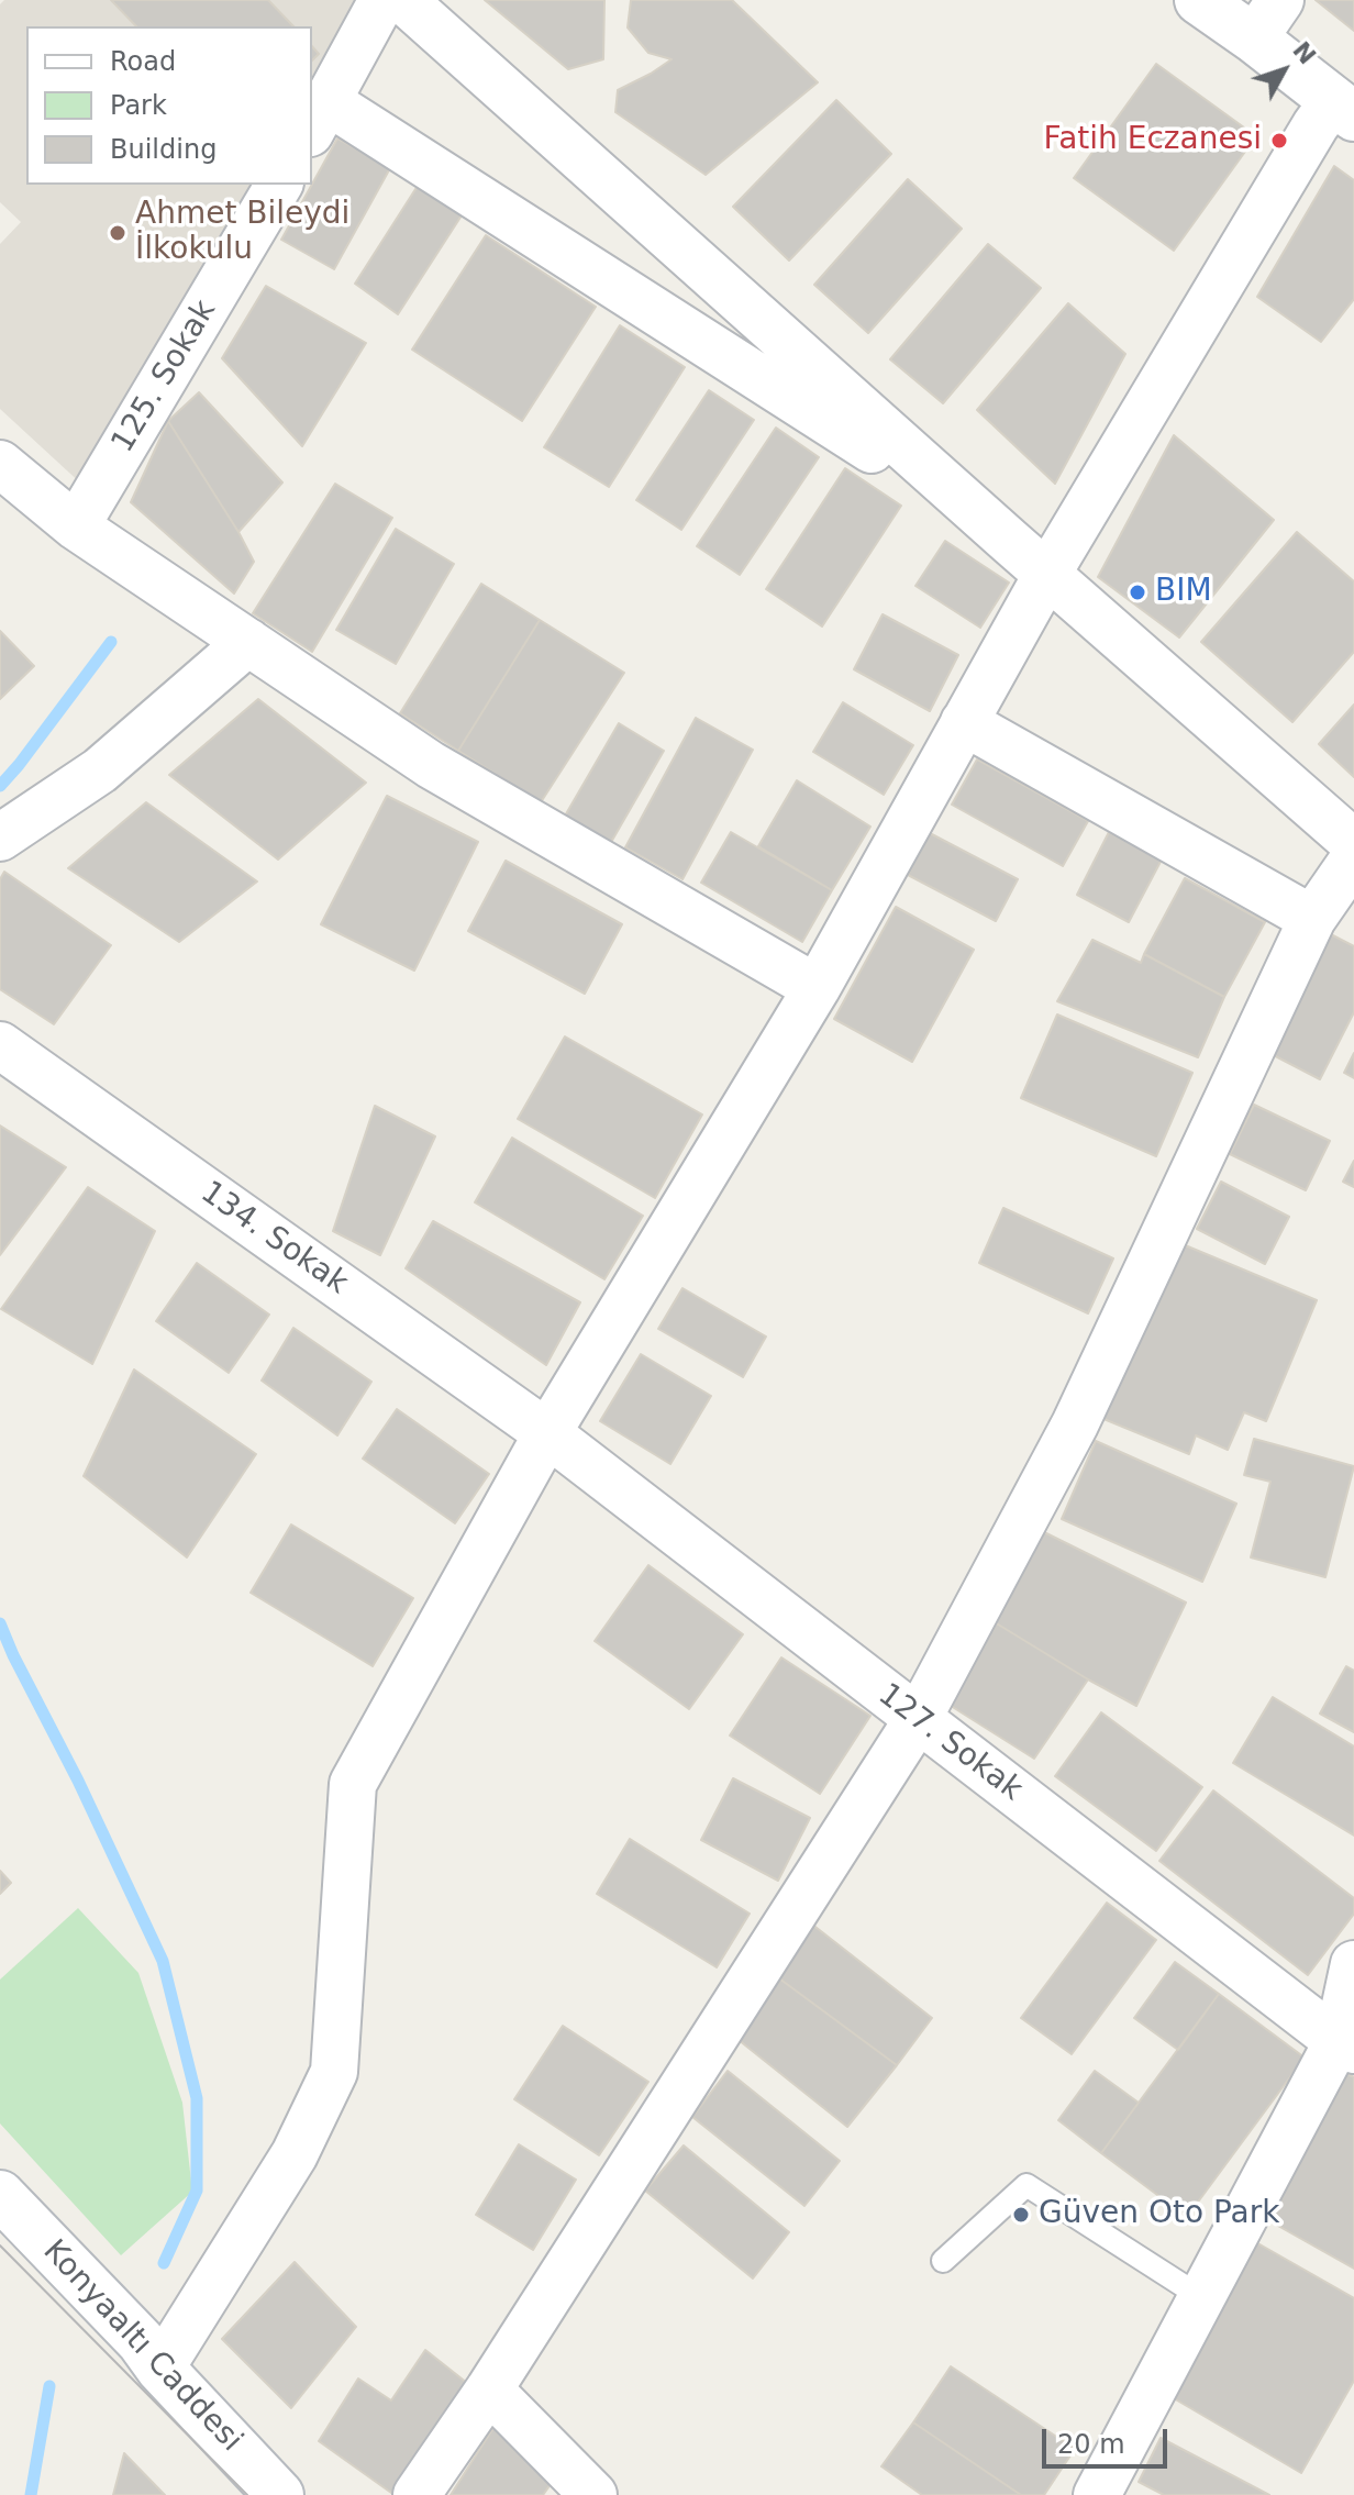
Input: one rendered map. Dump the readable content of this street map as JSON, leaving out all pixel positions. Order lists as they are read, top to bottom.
{
  "streets": {
    "main road": ["Konyaaltı Caddesi"],
    "street": ["125. Sokak", "134. Sokak", "127. Sokak"]
  },
  "crossings": [
    ["134. Sokak", "127. Sokak"]
  ],
  "places": [
    "Fatih Eczanesi",
    "Ahmet Bileydi İlkokulu",
    "BIM",
    "Güven Oto Park"
  ],
  "legend": ["Road", "Park", "Building"],
  "scale_bar": "20 m",
  "north": "top right"
}
